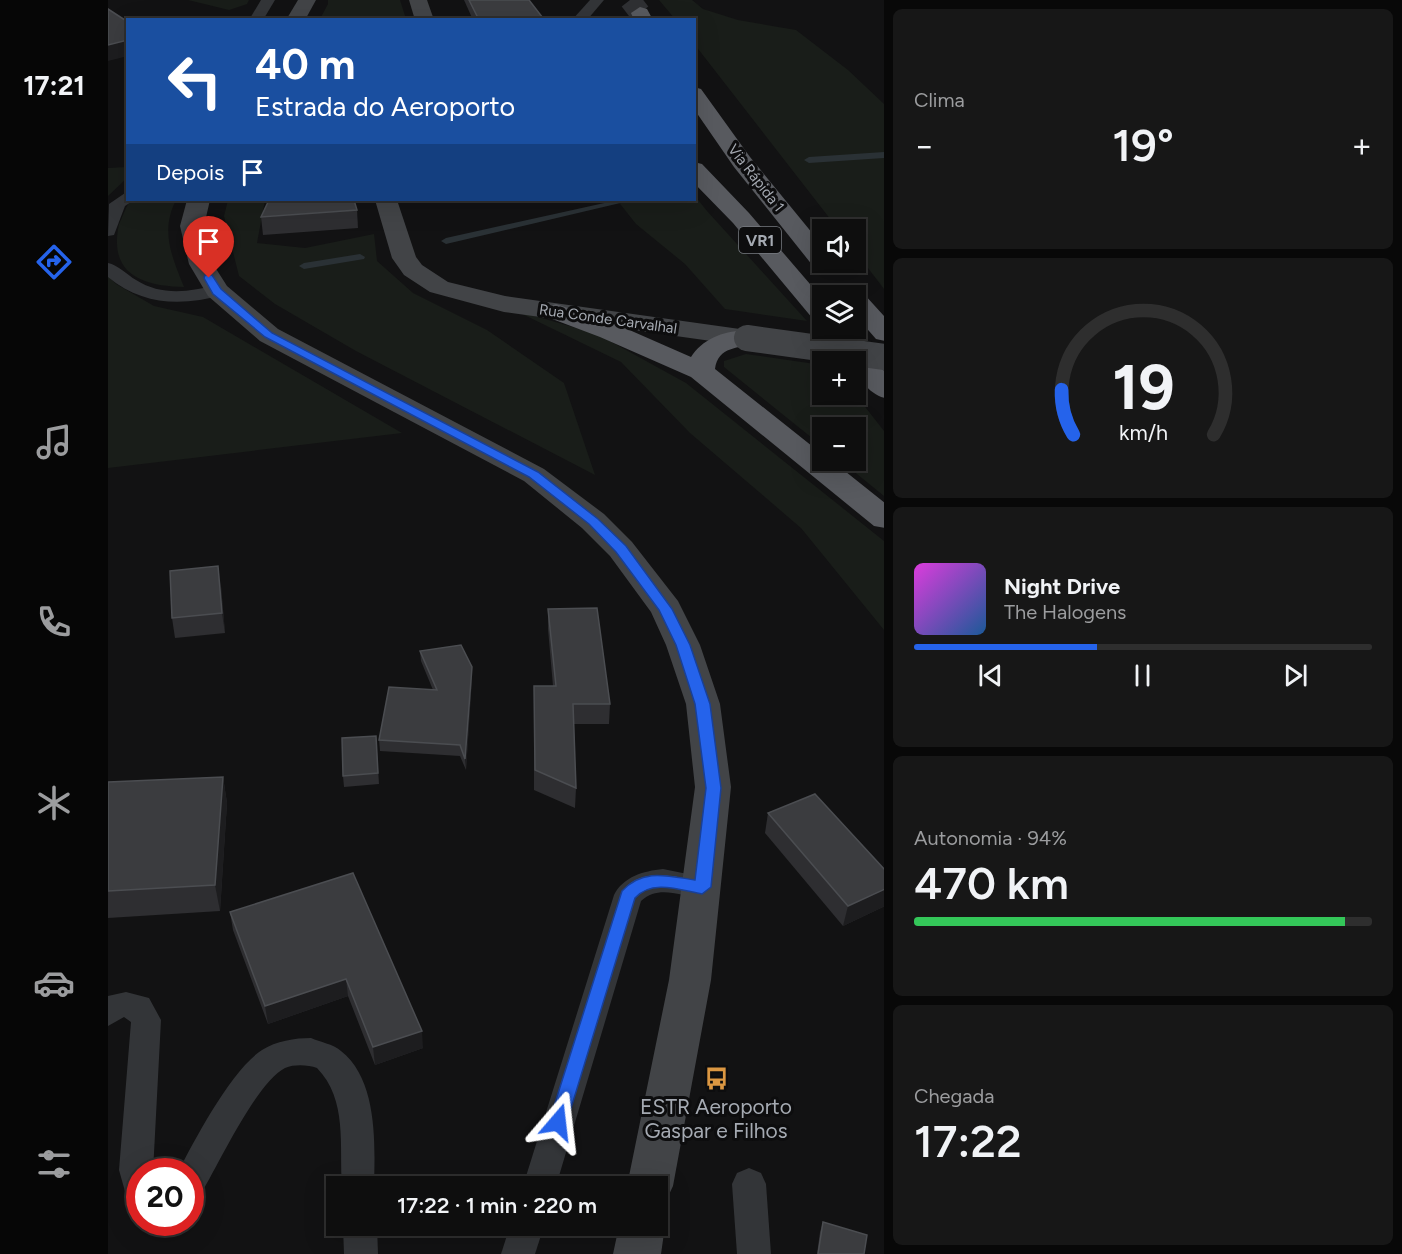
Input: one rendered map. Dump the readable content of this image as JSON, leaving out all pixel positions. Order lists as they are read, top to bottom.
{
  "streets": {
    "highway": ["Via Rápida 1", "VR1"],
    "main road": ["Rua Conde Carvalhal"]
  },
  "places": {
    "bus stop": ["ESTR Aeroporto Gaspar e Filhos"]
  },
  "page": {
    "tabs": "17:21",
    "tile": [
      "Clima",
      ["Autonomia · 94%", "470 km"],
      ["Chegada", "17:22"]
    ],
    "turn": ["40 m", "Estrada do Aeroporto"],
    "heat": ["−", "19°", "+"],
    "then": "Depois",
    "map_buttons": ["+", "−"],
    "song": ["Night Drive", "The Halogens"],
    "limit": "20",
    "trip": "17:22 · 1 min · 220 m",
    "gauge": ["19", "km/h"]
  }
}
